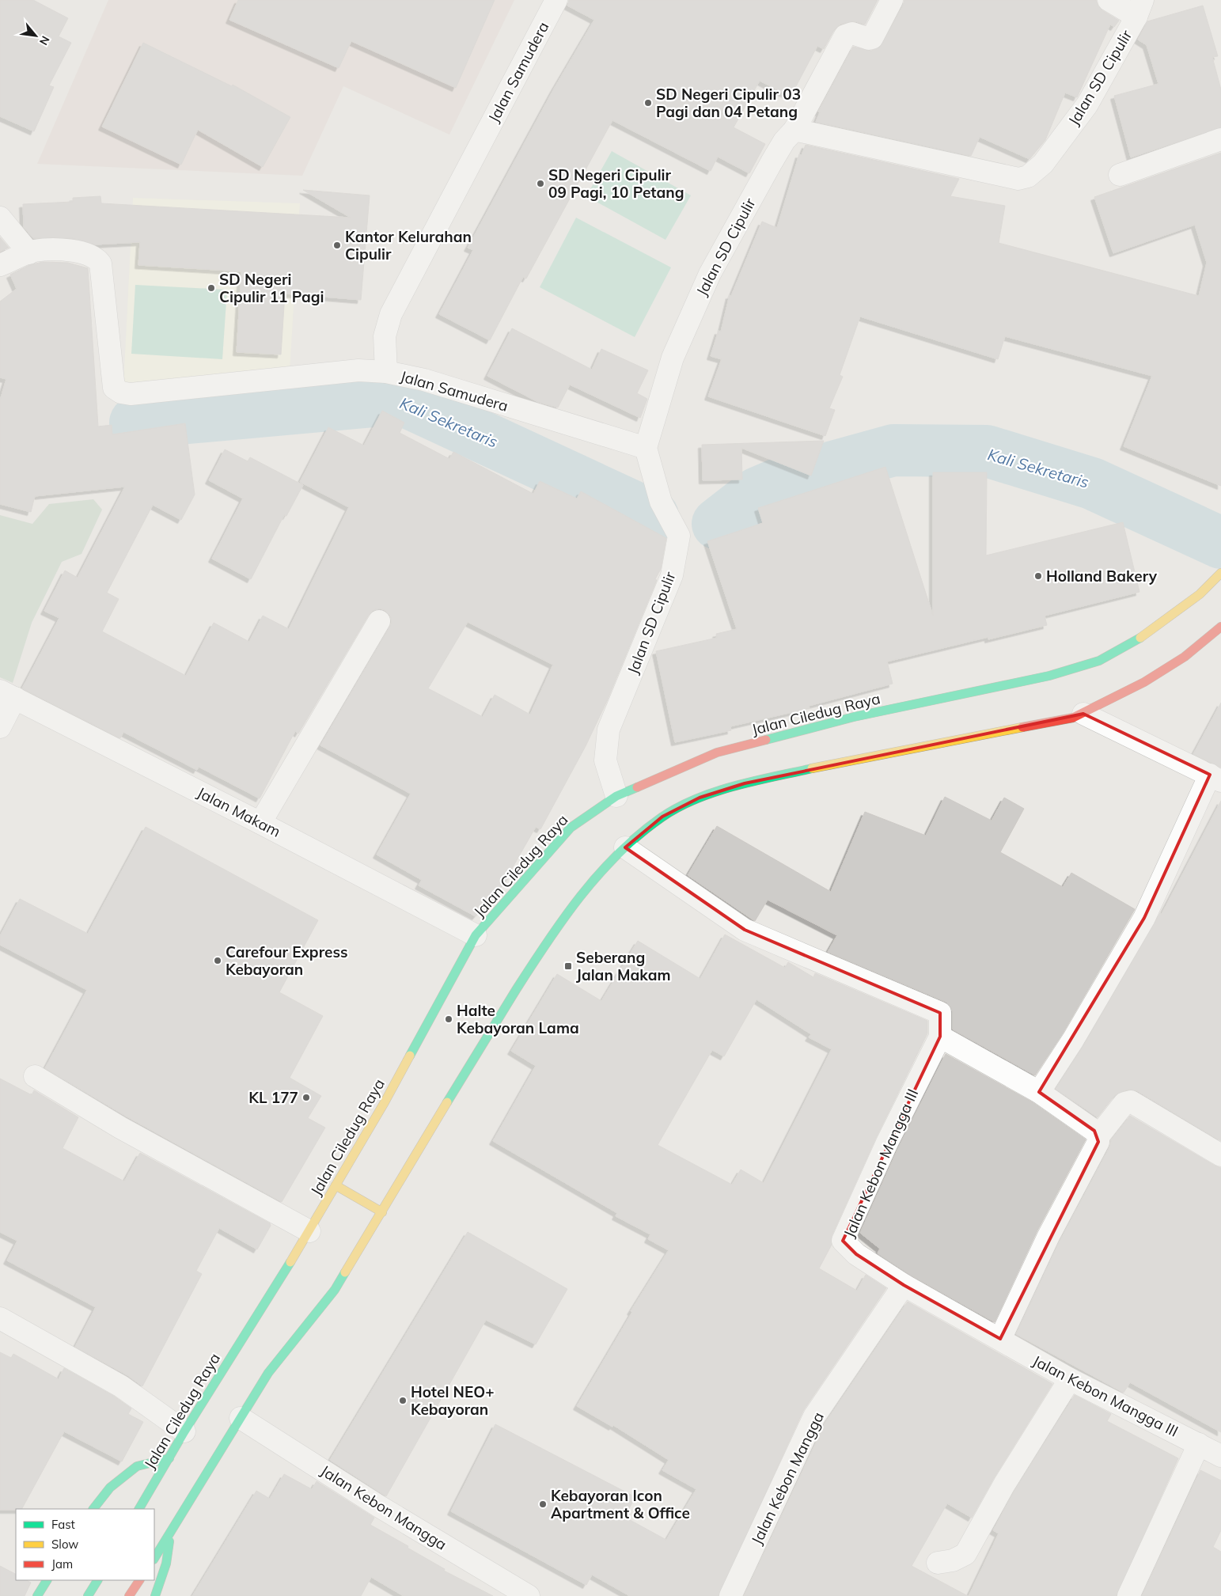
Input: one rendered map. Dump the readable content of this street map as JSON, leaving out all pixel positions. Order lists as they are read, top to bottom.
{
  "streets": {
    "main road": ["Jalan Ciledug Raya"],
    "street": [
      "Jalan Samudera",
      "Jalan SD Cipulir",
      "Jalan Makam",
      "Jalan Kebon Mangga III",
      "Jalan Kebon Mangga"
    ]
  },
  "crossings": [
    ["Jalan Samudera", "Jalan SD Cipulir"],
    ["Jalan SD Cipulir", "Jalan Ciledug Raya"],
    ["Jalan Ciledug Raya", "Jalan Makam"],
    ["Jalan Kebon Mangga III", "Jalan Kebon Mangga"]
  ],
  "water": ["Kali Sekretaris"],
  "places": {
    "other": [
      "SD Negeri Cipulir 03 Pagi dan 04 Petang",
      "SD Negeri Cipulir 09 Pagi, 10 Petang",
      "Kantor Kelurahan Cipulir",
      "SD Negeri Cipulir 11 Pagi",
      "Holland Bakery",
      "Carefour Express Kebayoran",
      "Halte Kebayoran Lama",
      "KL 177",
      "Hotel NEO+ Kebayoran",
      "Kebayoran Icon Apartment & Office"
    ],
    "transit": ["Seberang Jalan Makam"]
  },
  "legend": ["Fast", "Slow", "Jam"],
  "north": "bottom right"
}
